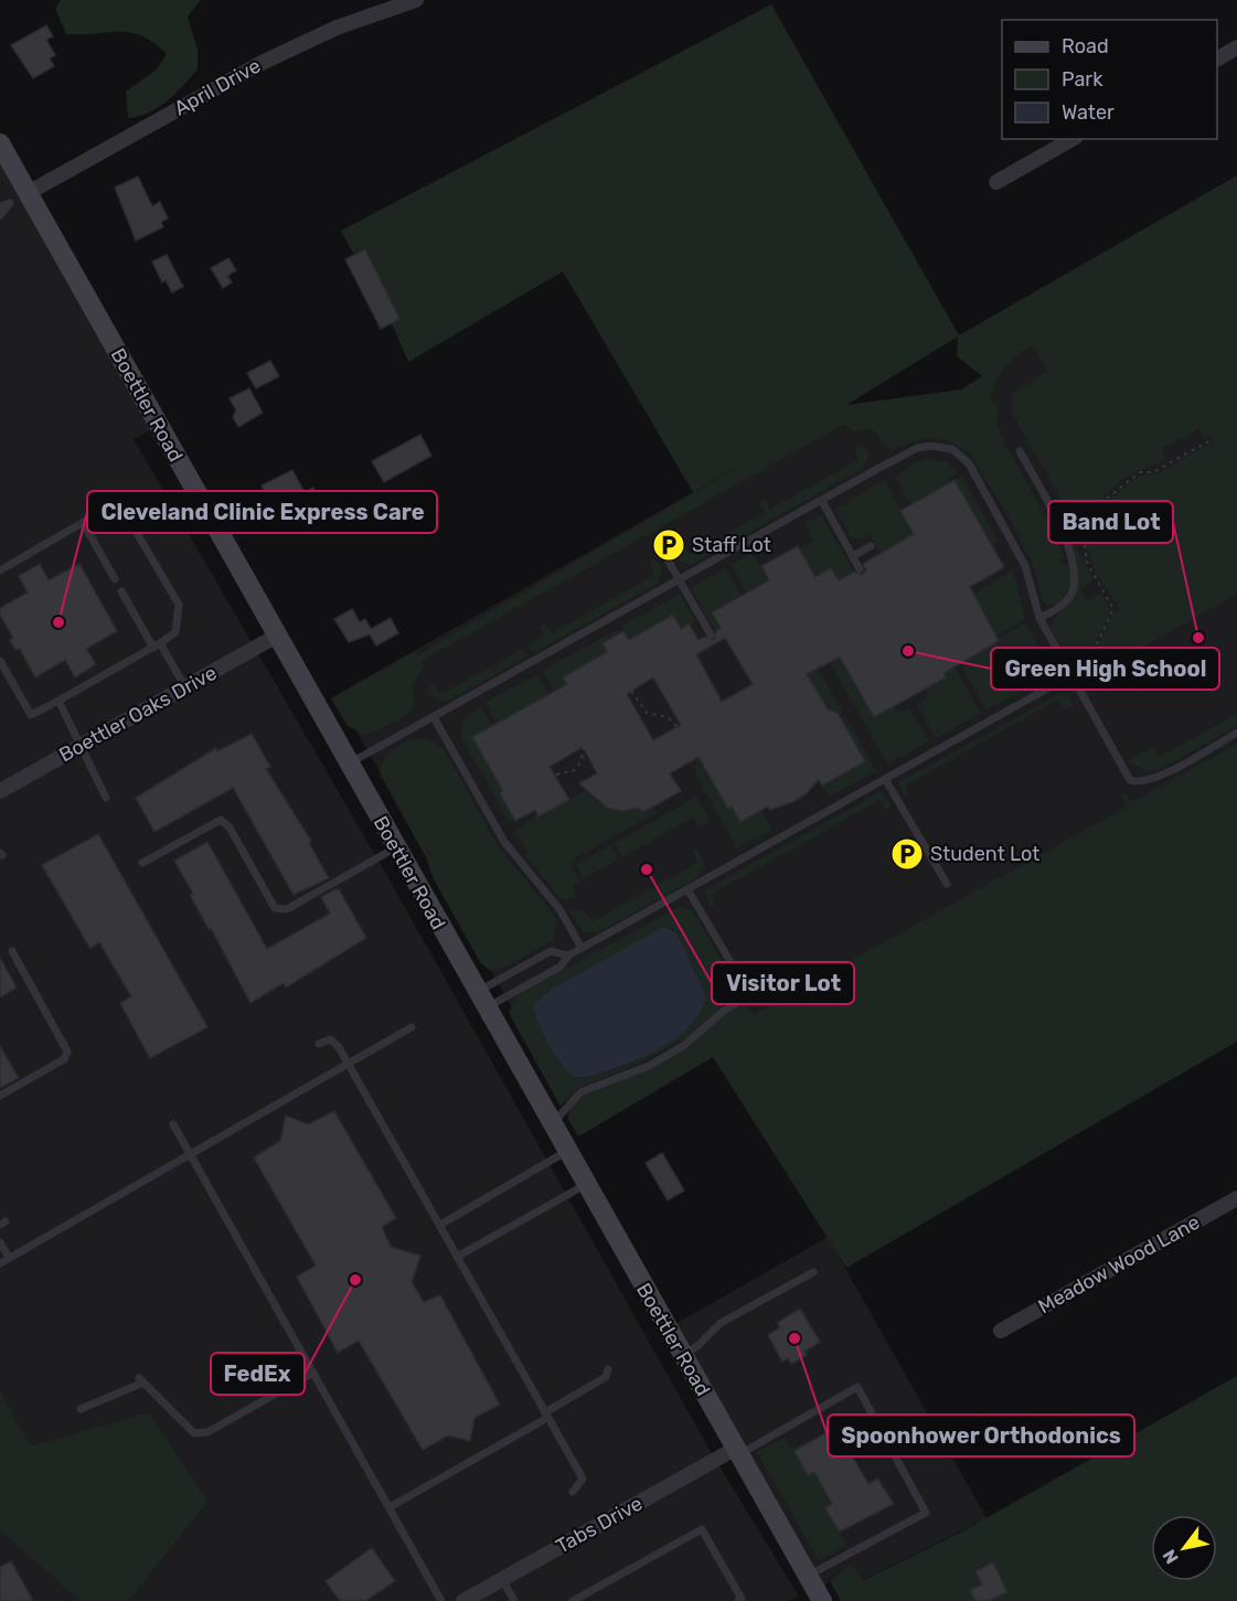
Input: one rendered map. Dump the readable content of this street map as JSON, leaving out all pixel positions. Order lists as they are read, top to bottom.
{
  "streets": {
    "street": [
      "April Drive",
      "Boettler Road",
      "Boettler Oaks Drive",
      "Meadow Wood Lane",
      "Tabs Drive"
    ]
  },
  "crossings": [
    ["April Drive", "Boettler Road"],
    ["Boettler Road", "Boettler Oaks Drive"],
    ["Boettler Road", "Tabs Drive"]
  ],
  "places": {
    "parking": ["Staff Lot", "Student Lot"],
    "other": [
      "Cleveland Clinic Express Care",
      "Band Lot",
      "Green High School",
      "Visitor Lot",
      "FedEx",
      "Spoonhower Orthodonics"
    ]
  },
  "legend": ["Road", "Park", "Water"],
  "north": "bottom left"
}
